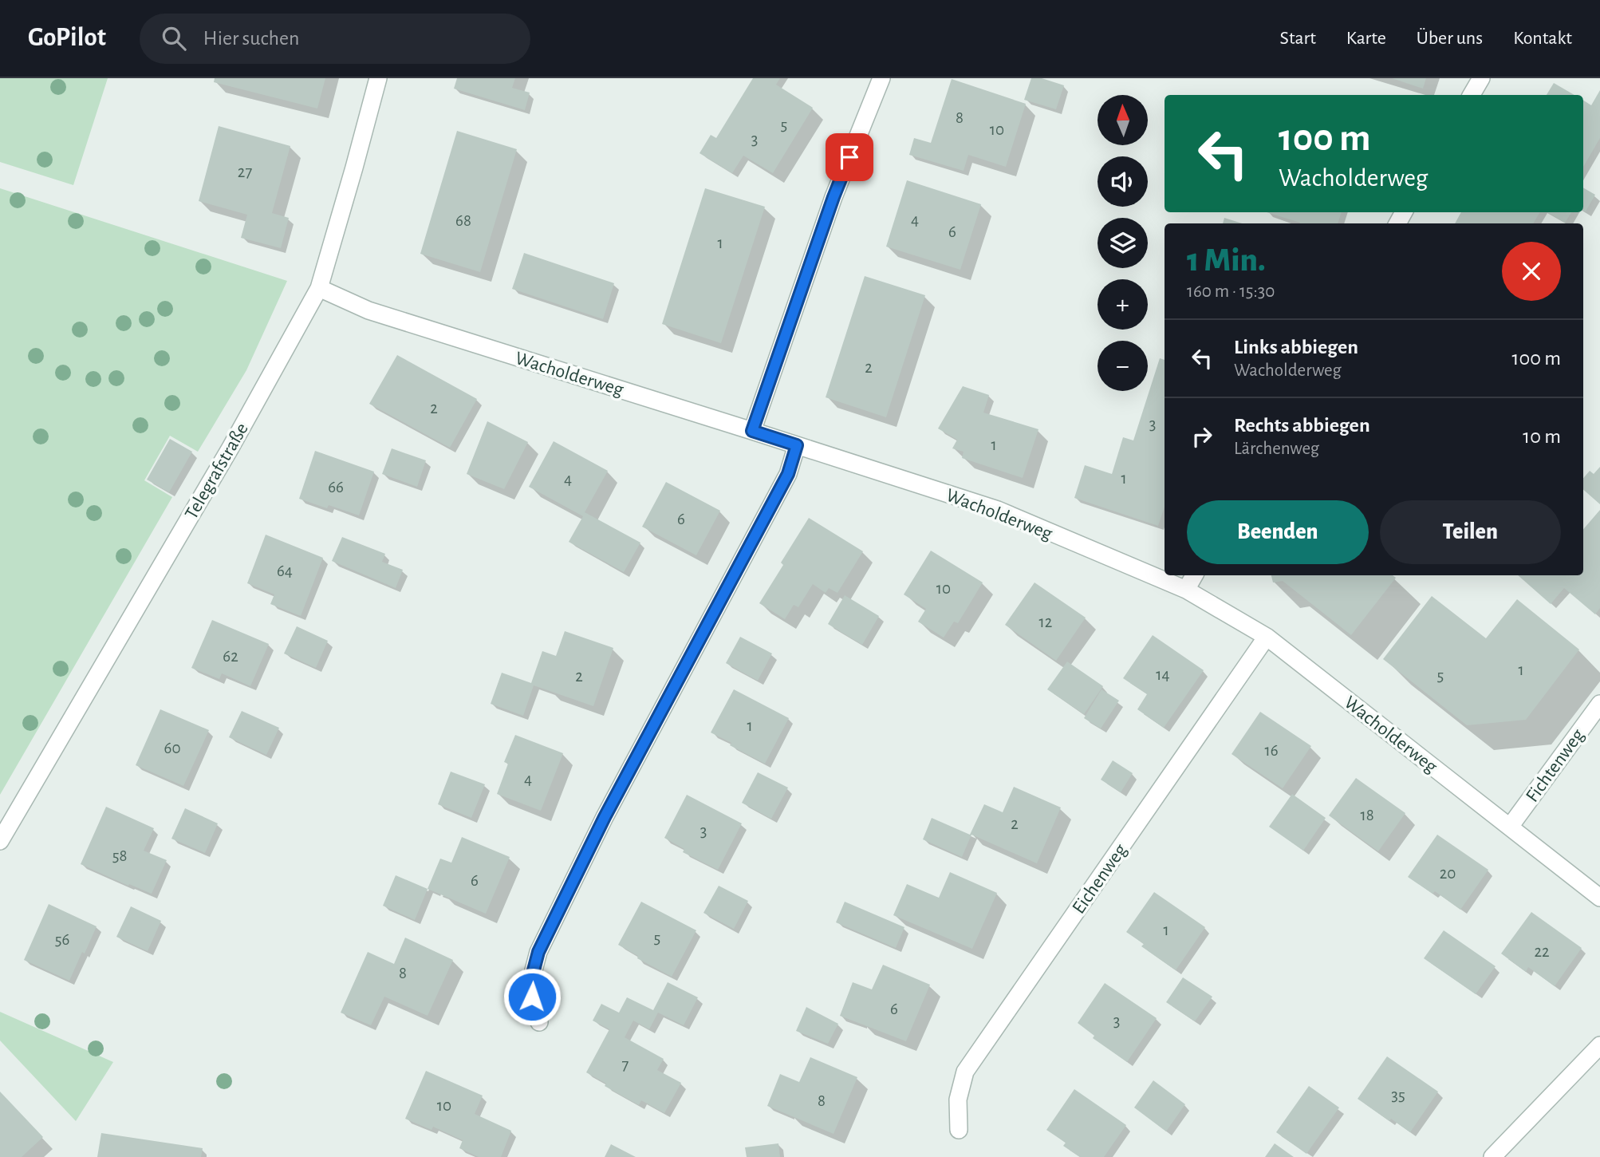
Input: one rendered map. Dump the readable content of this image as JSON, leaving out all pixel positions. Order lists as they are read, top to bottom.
{
  "streets": {
    "street": [
      "Wacholderweg",
      "Telegrafstraße",
      "Fichtenweg",
      "Eichenweg"
    ]
  },
  "crossings": [
    ["Wacholderweg", "Telegrafstraße"],
    ["Wacholderweg", "Fichtenweg"],
    ["Wacholderweg", "Eichenweg"]
  ],
  "house_numbers": [
    "8",
    "5",
    "10",
    "3",
    "27",
    "4",
    "68",
    "6",
    "1",
    "2",
    "2",
    "3",
    "1",
    "1",
    "4",
    "66",
    "6",
    "64",
    "10",
    "12",
    "62",
    "1",
    "14",
    "5",
    "2",
    "1",
    "60",
    "16",
    "4",
    "18",
    "2",
    "3",
    "58",
    "20",
    "6",
    "1",
    "5",
    "56",
    "22",
    "8",
    "6",
    "3",
    "7",
    "35",
    "8",
    "10"
  ],
  "north": "top",
  "page": {
    "header": "GoPilot",
    "search": "Hier suchen",
    "nav": [
      "Start",
      "Karte",
      "Über uns",
      "Kontakt"
    ],
    "map_buttons": ["+", "−"],
    "turn": ["100 m", "Wacholderweg"],
    "heading": ["1 Min.", "160 m · 15:30"],
    "list": [
      {
        "name": "Links abbiegen",
        "note": "Wacholderweg",
        "value": "100 m"
      },
      {
        "name": "Rechts abbiegen",
        "note": "Lärchenweg",
        "value": "10 m"
      }
    ],
    "buttons": ["Beenden", "Teilen"]
  }
}
